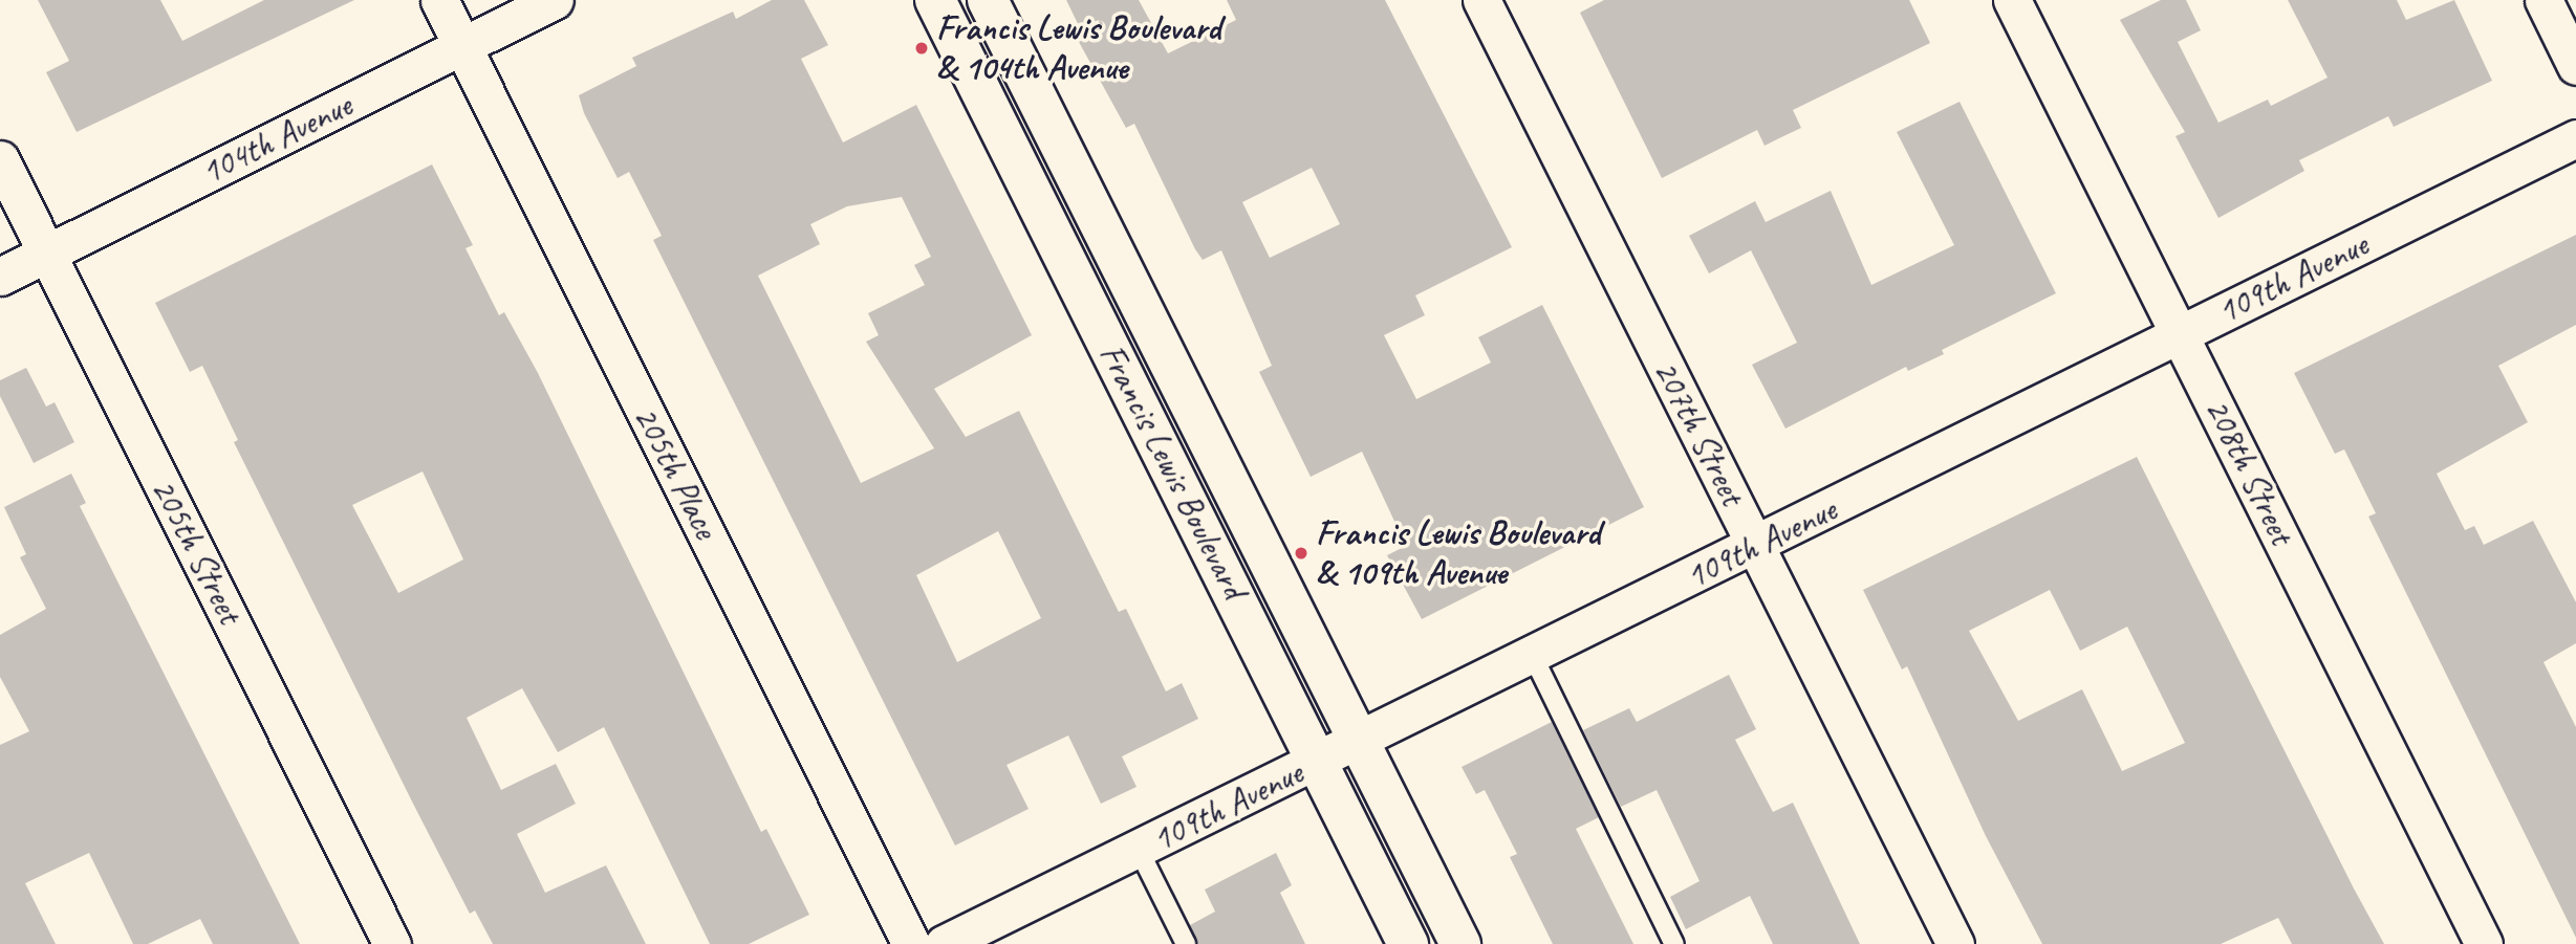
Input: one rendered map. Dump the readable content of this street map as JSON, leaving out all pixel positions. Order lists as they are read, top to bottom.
{
  "streets": {
    "main road": ["Francis Lewis Boulevard"],
    "street": [
      "104th Avenue",
      "109th Avenue",
      "207th Street",
      "208th Street",
      "205th Place",
      "205th Street"
    ]
  },
  "crossings": [
    ["104th Avenue", "205th Place"],
    ["104th Avenue", "205th Street"],
    ["109th Avenue", "207th Street"],
    ["109th Avenue", "Francis Lewis Boulevard"],
    ["109th Avenue", "208th Street"]
  ],
  "places": ["Francis Lewis Boulevard & 104th Avenue", "Francis Lewis Boulevard & 109th Avenue"]
}
